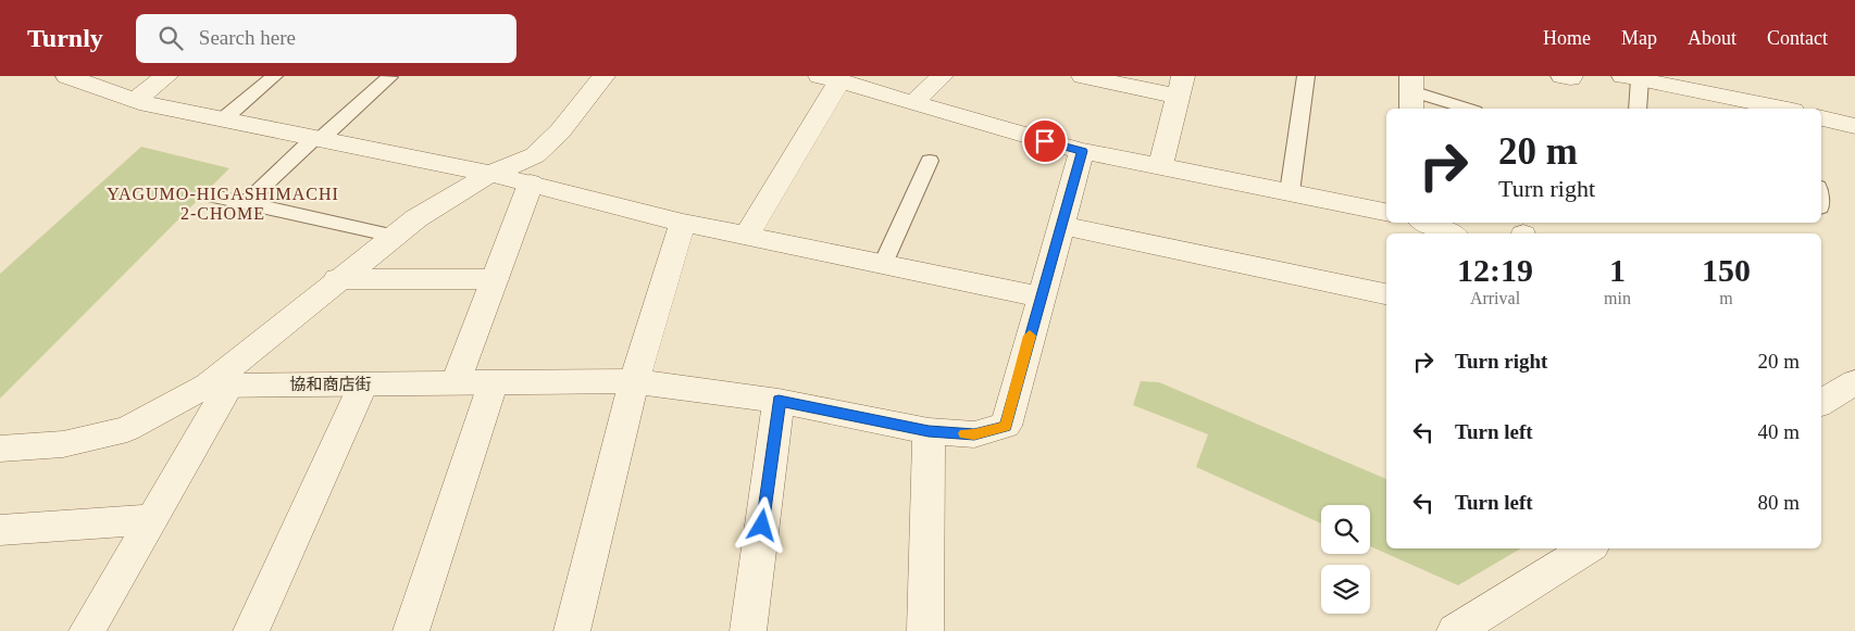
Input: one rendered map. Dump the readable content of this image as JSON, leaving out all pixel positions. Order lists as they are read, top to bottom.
{
  "streets": {
    "street": ["協和商店街"]
  },
  "districts": ["YAGUMO-HIGASHIMACHI 2-CHOME"],
  "page": {
    "header": "Turnly",
    "search": "Search here",
    "nav": [
      "Home",
      "Map",
      "About",
      "Contact"
    ],
    "turn": ["20 m", "Turn right"],
    "eta": [
      "12:19",
      "Arrival",
      "1",
      "min",
      "150",
      "m"
    ],
    "list": [
      {
        "name": "Turn right",
        "value": "20 m"
      },
      {
        "name": "Turn left",
        "value": "40 m"
      },
      {
        "name": "Turn left",
        "value": "80 m"
      }
    ]
  }
}
